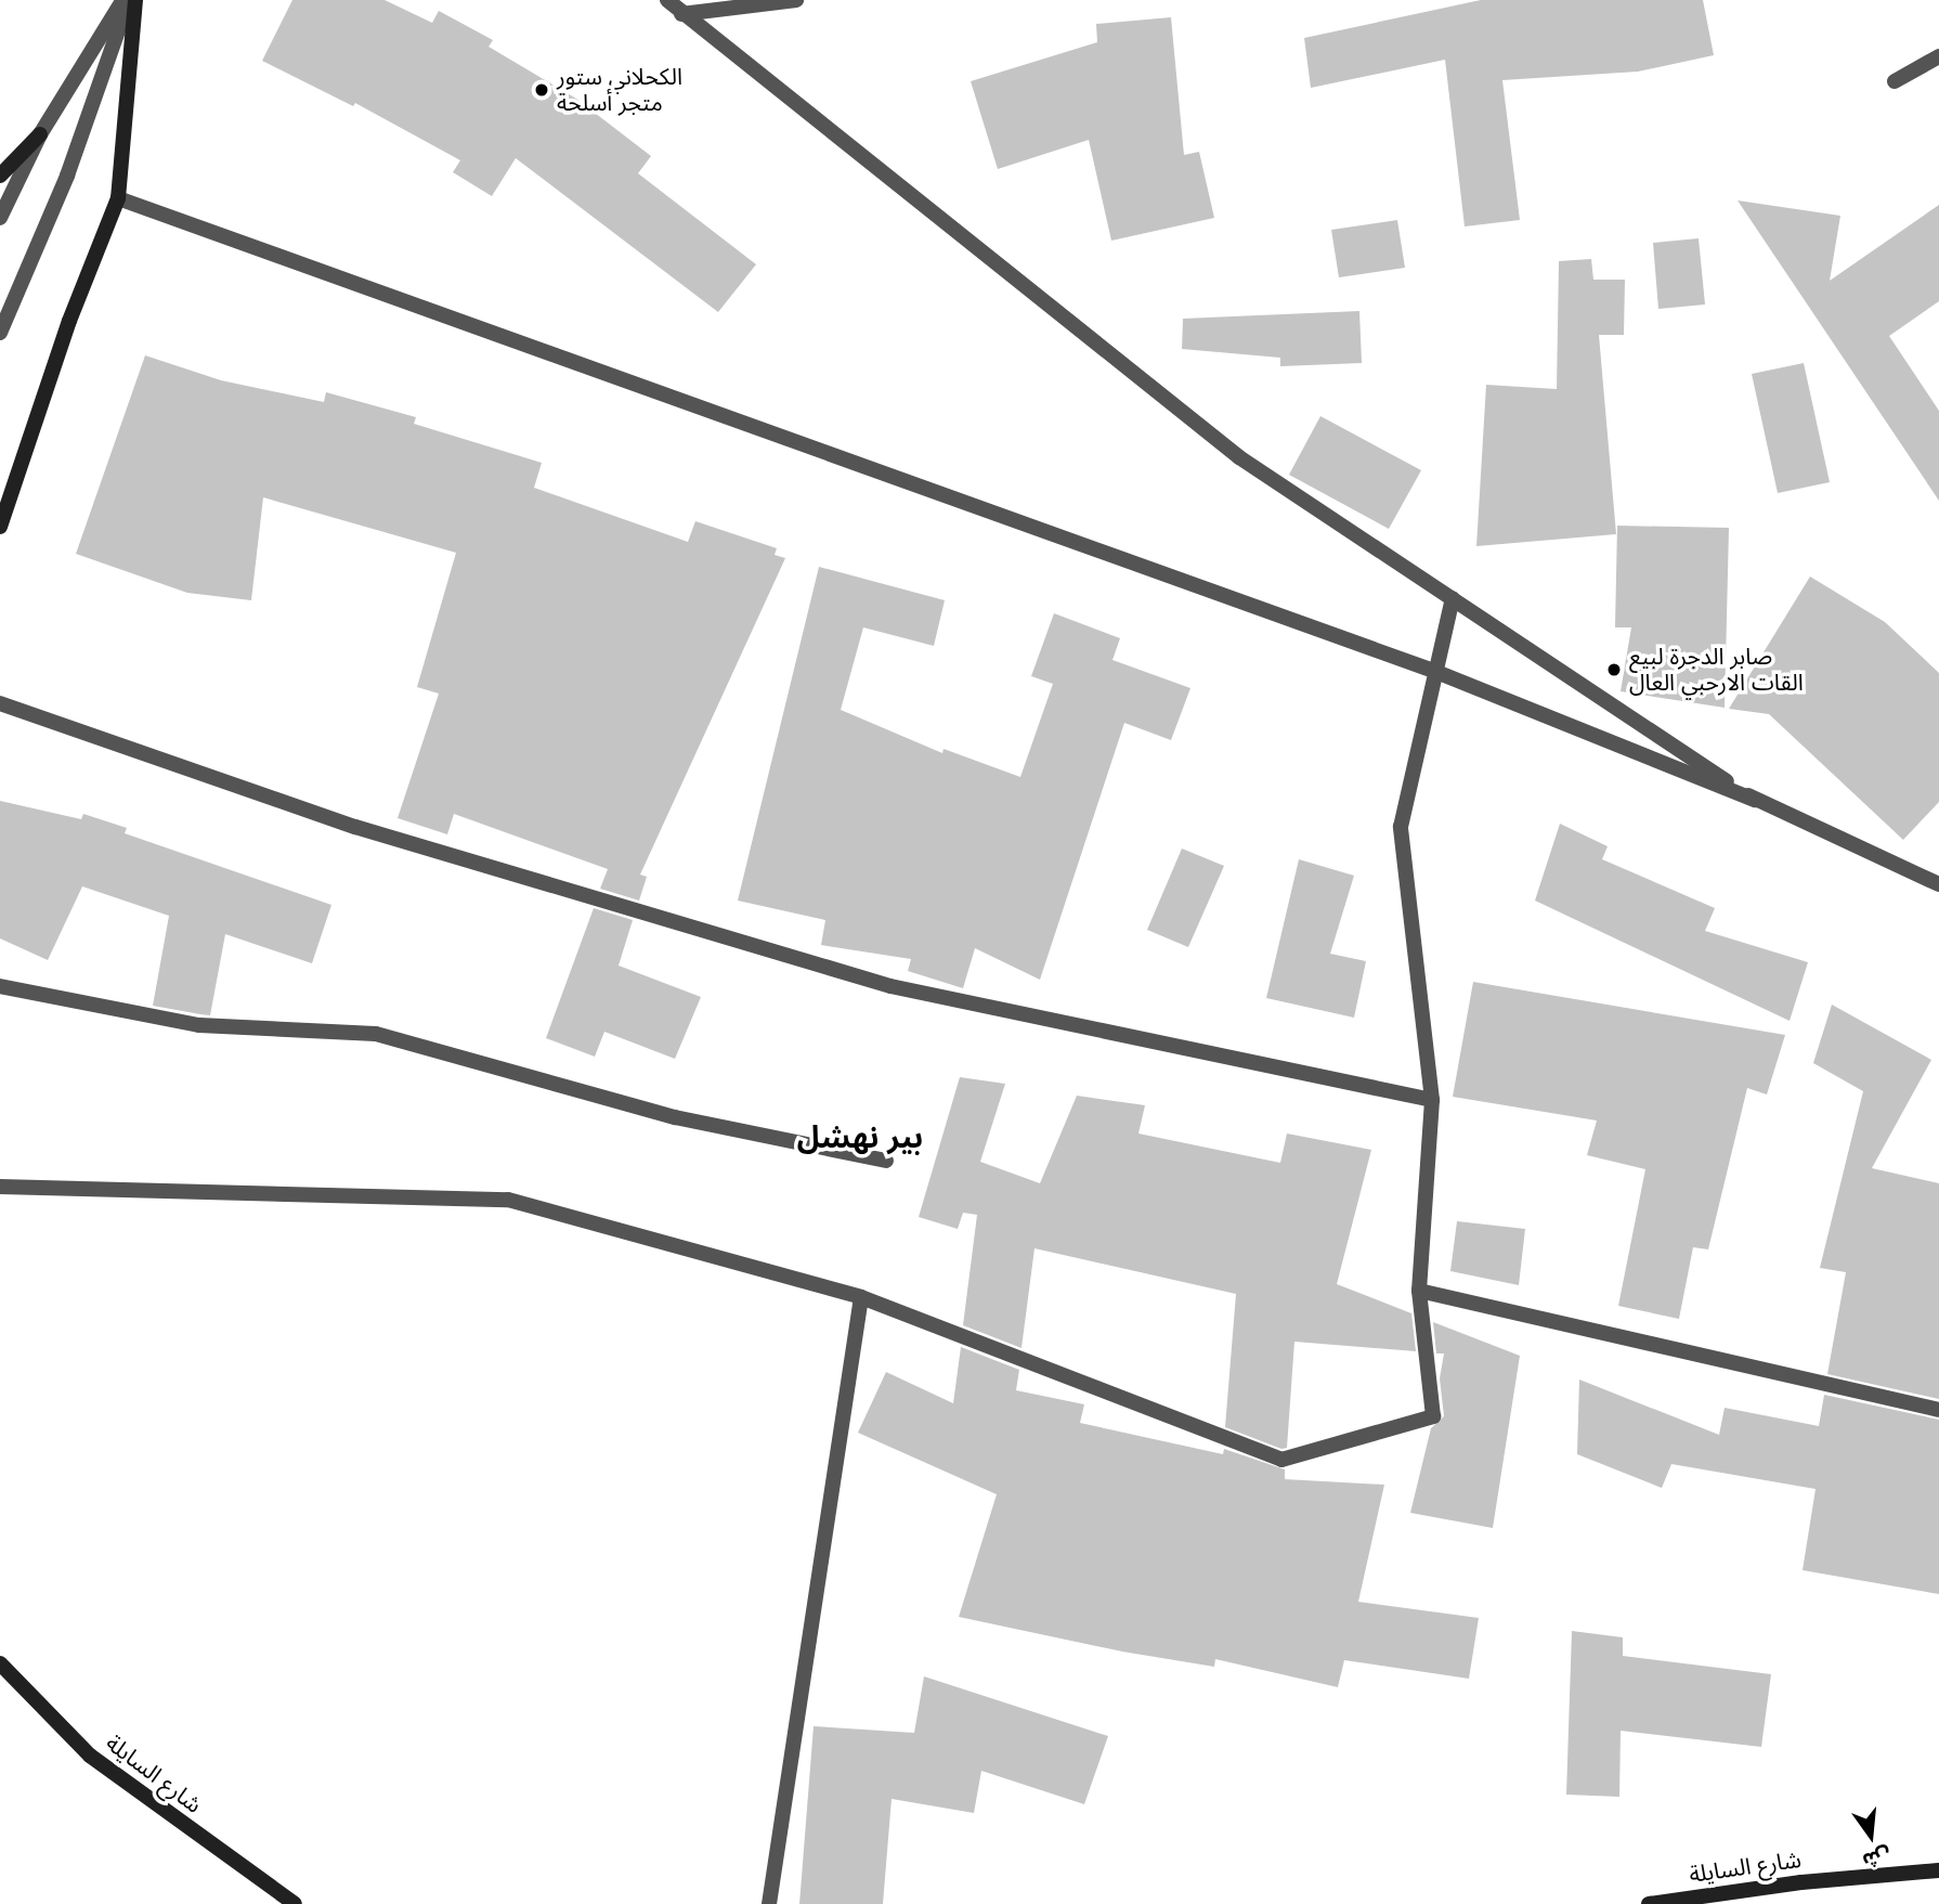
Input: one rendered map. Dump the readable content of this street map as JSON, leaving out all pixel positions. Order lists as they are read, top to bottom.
{
  "streets": {
    "main road": ["شارع السايلة"]
  },
  "districts": ["بير نهشل"],
  "places": ["الكحلاني ستور متجر أسلحة", "صابر الدجرة لبيع القات الارحبي العال"],
  "north": "bottom"
}
